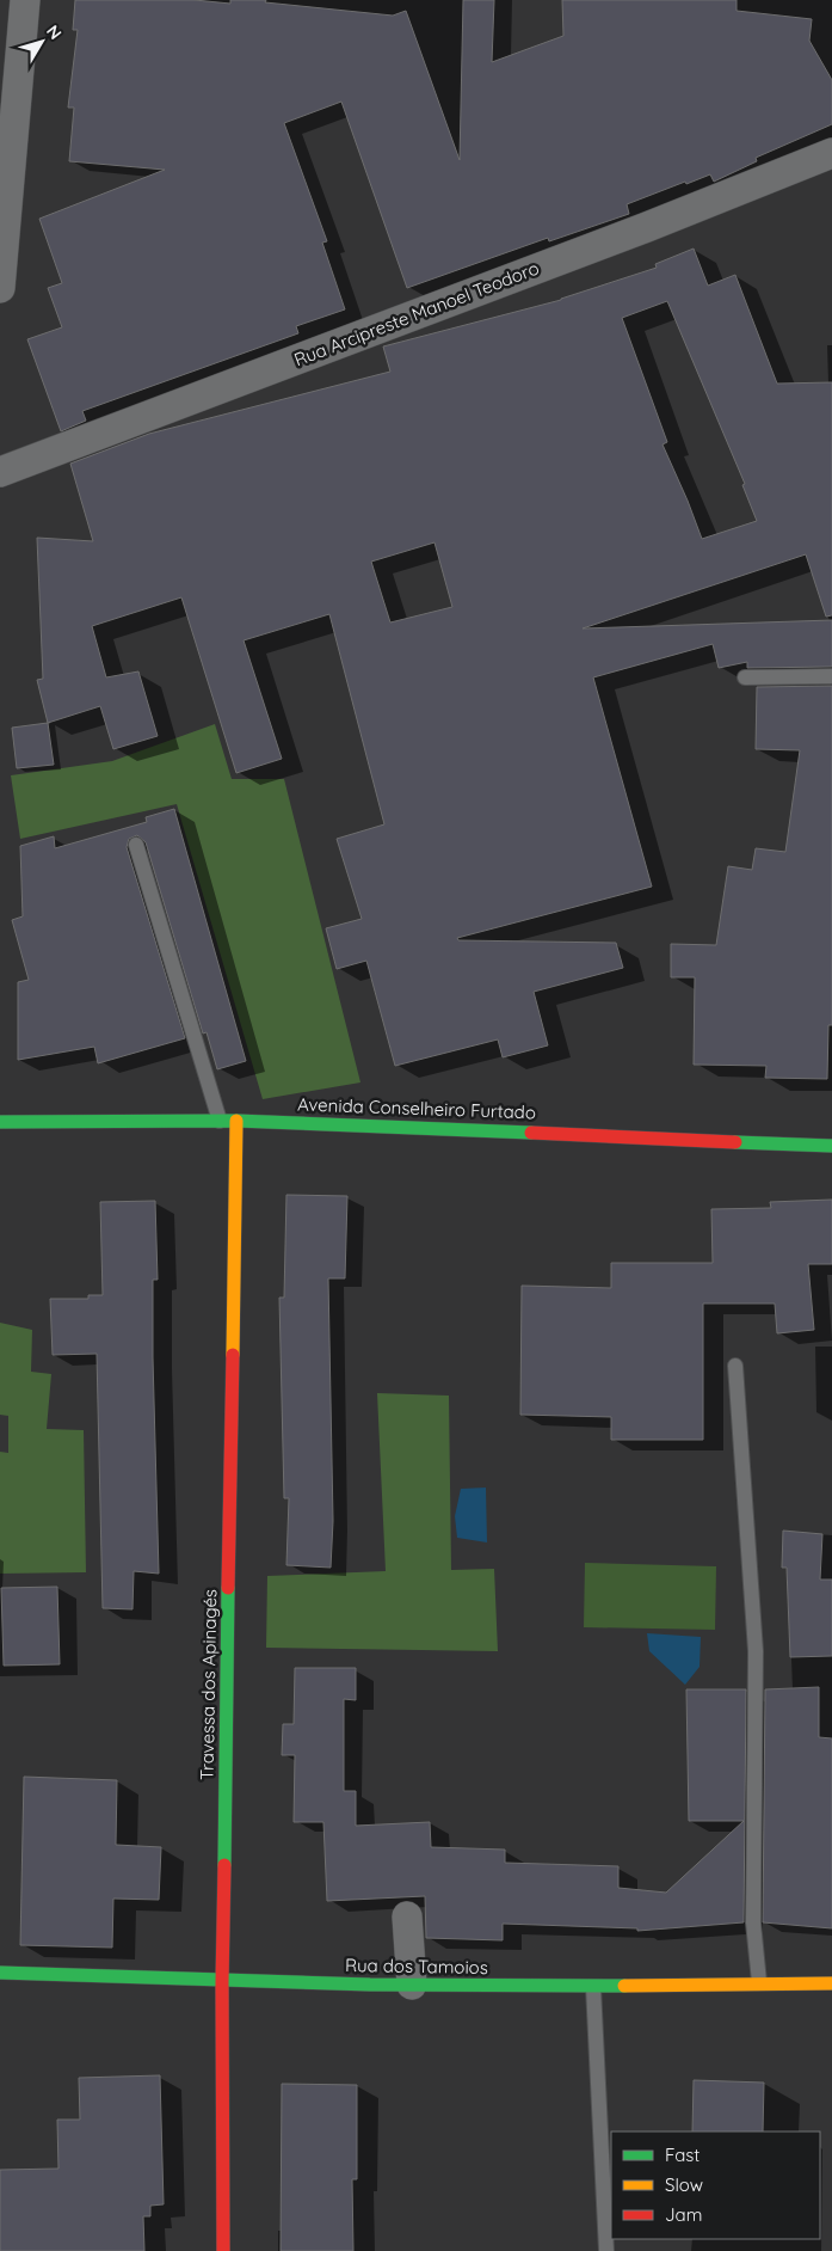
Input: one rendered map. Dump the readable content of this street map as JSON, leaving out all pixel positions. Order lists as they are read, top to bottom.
{
  "streets": {
    "street": [
      "Rua Arcipreste Manoel Teodoro",
      "Avenida Conselheiro Furtado",
      "Travessa dos Apinagés",
      "Rua dos Tamoios"
    ]
  },
  "crossings": [
    ["Avenida Conselheiro Furtado", "Travessa dos Apinagés"],
    ["Travessa dos Apinagés", "Rua dos Tamoios"]
  ],
  "legend": ["Fast", "Slow", "Jam"],
  "north": "top right"
}
